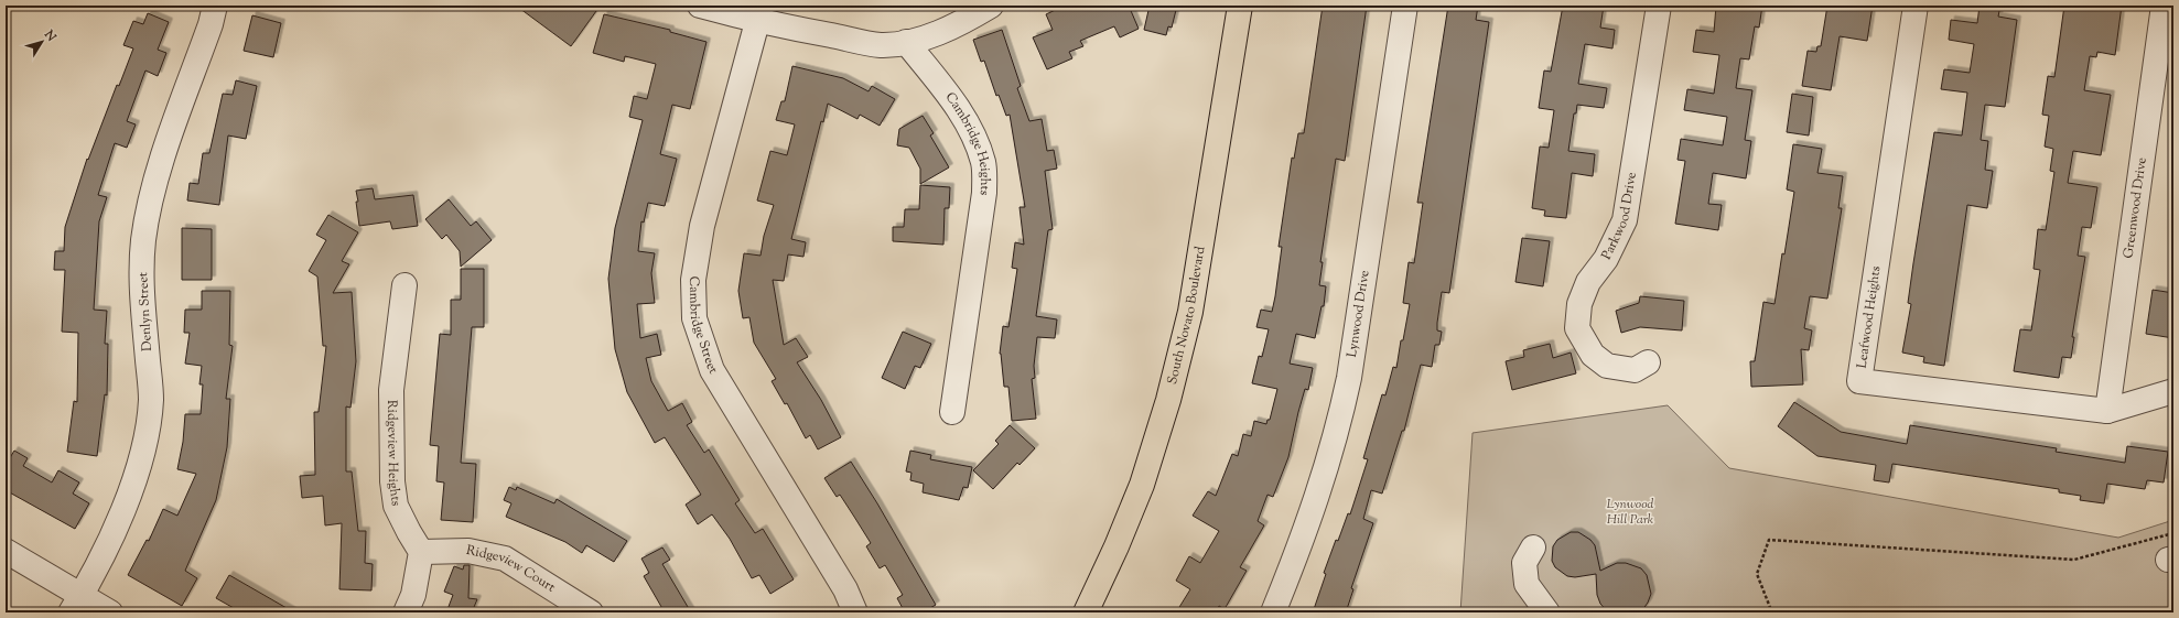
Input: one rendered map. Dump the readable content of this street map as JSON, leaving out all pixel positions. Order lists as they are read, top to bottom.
{
  "streets": {
    "main road": ["South Novato Boulevard"],
    "street": [
      "Cambridge Heights",
      "Greenwood Drive",
      "Parkwood Drive",
      "Denlyn Street",
      "Lynwood Drive",
      "Leafwood Heights",
      "Cambridge Street",
      "Ridgeview Heights",
      "Ridgeview Court"
    ]
  },
  "crossings": [
    ["Greenwood Drive", "Leafwood Heights"],
    ["Ridgeview Heights", "Ridgeview Court"]
  ],
  "parks": ["Lynwood Hill Park"],
  "north": "top right"
}
